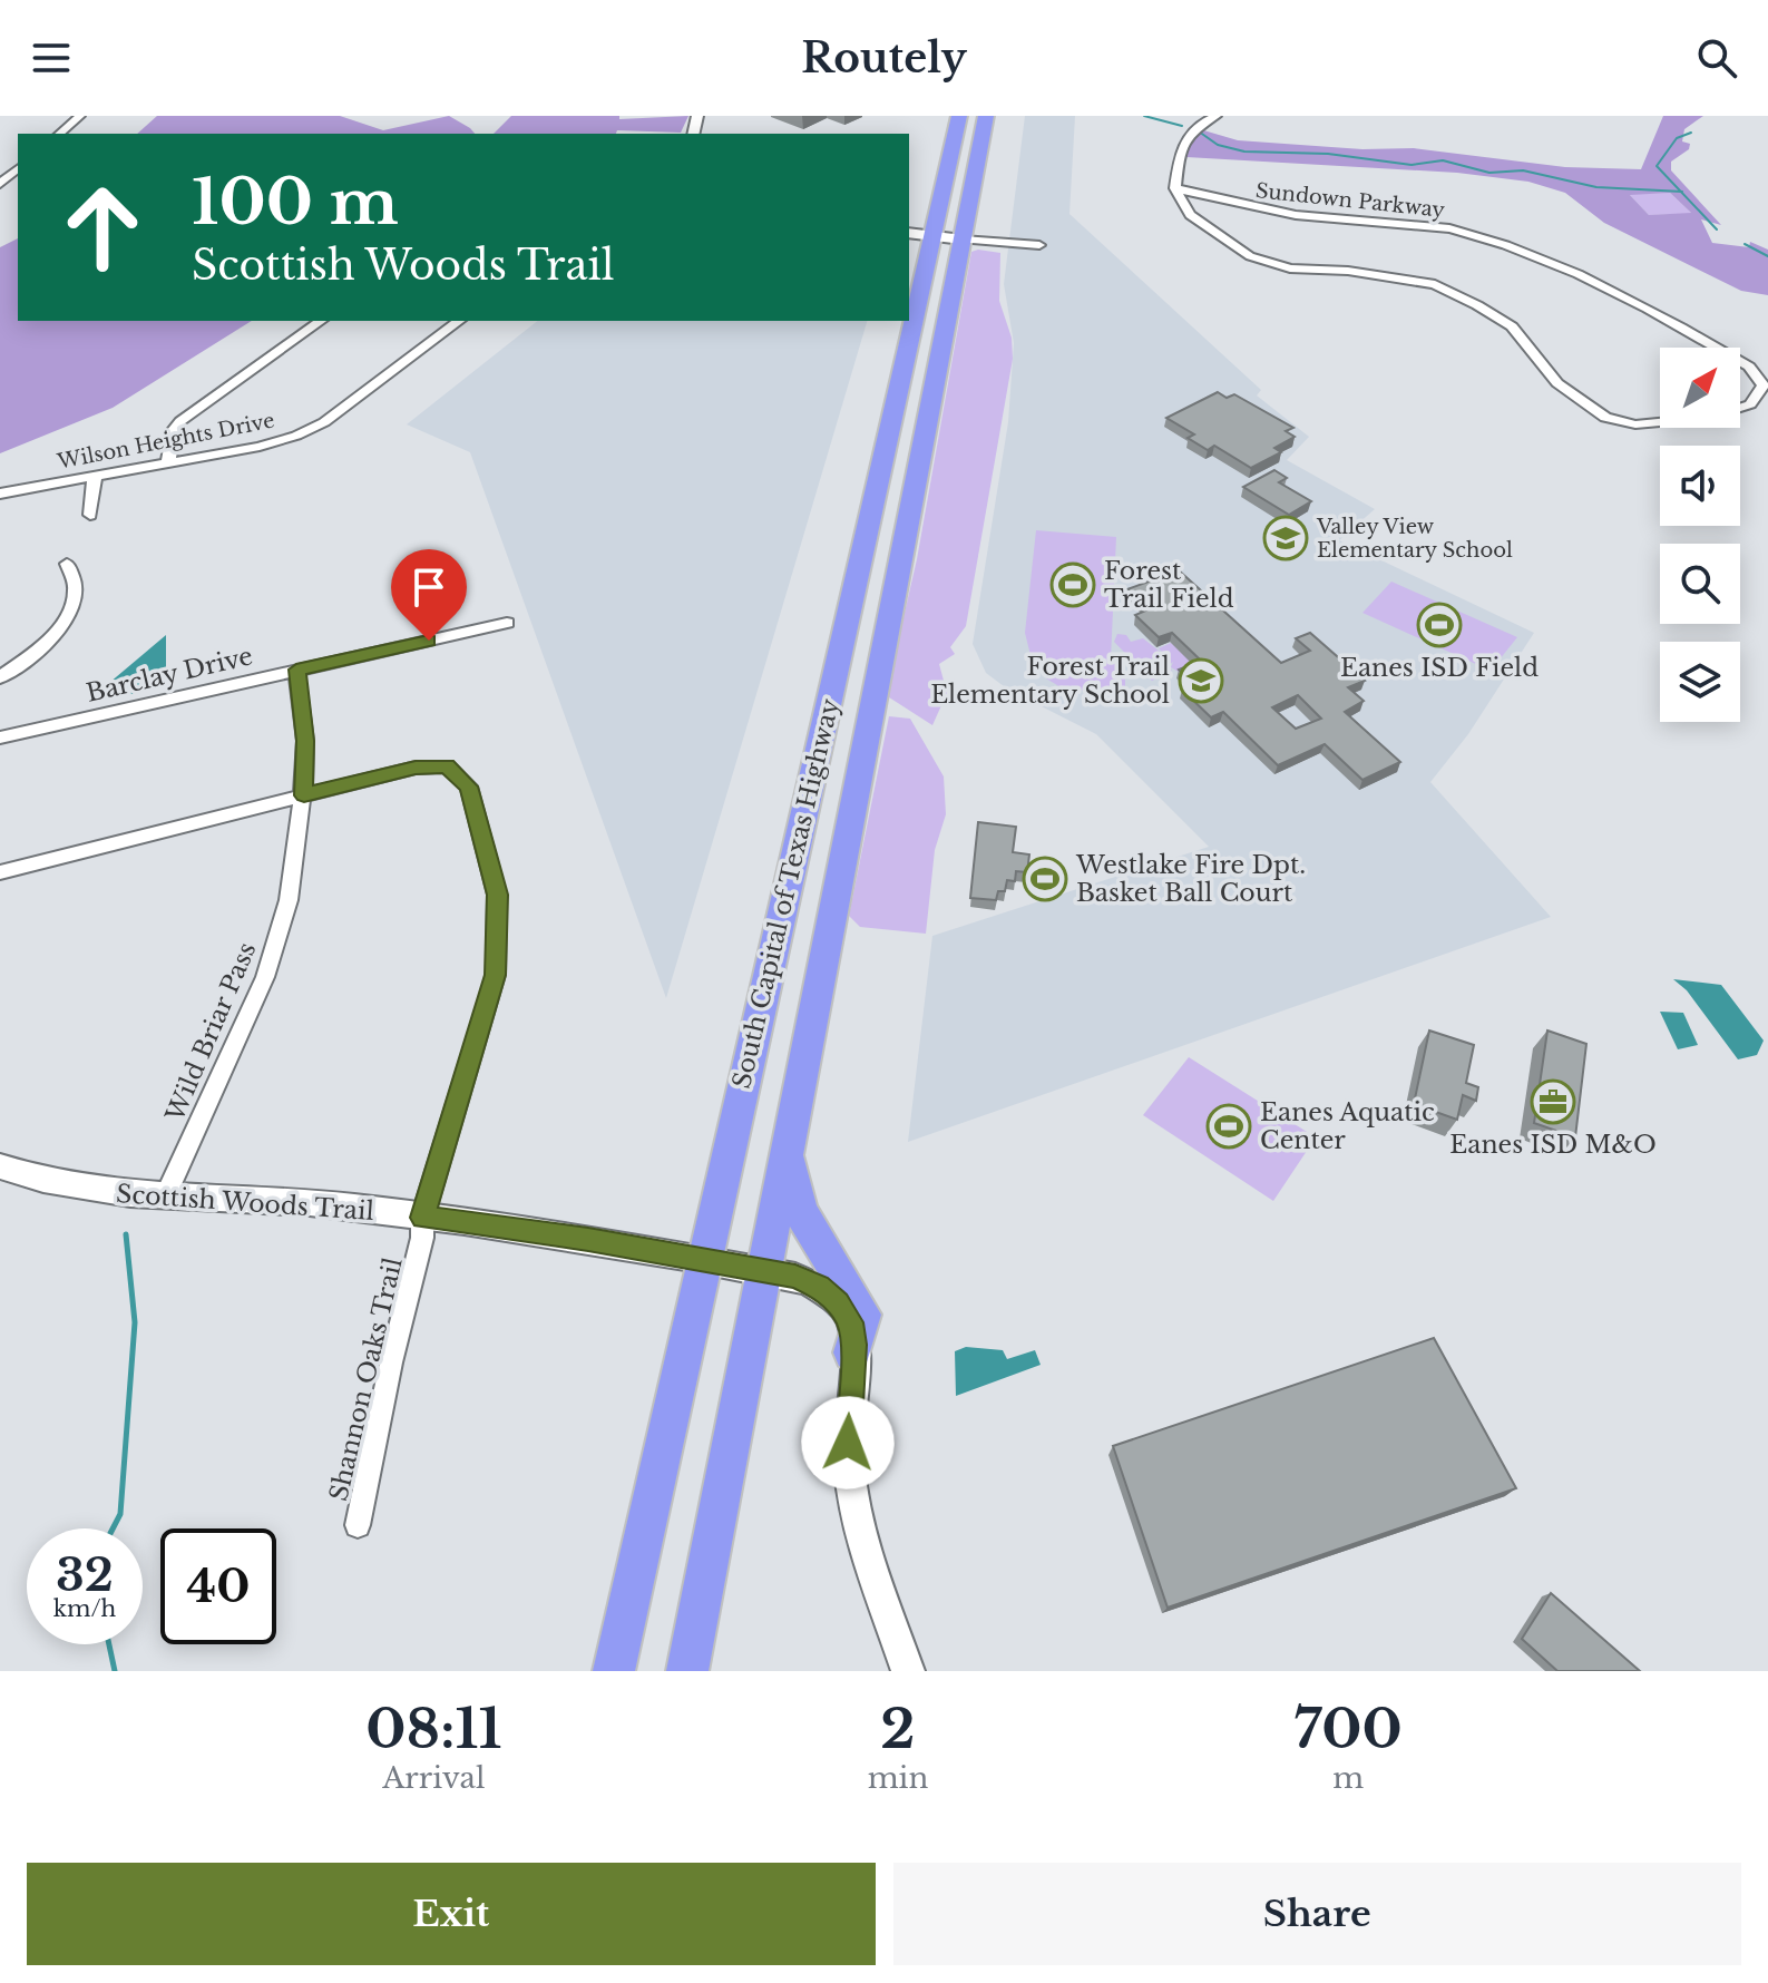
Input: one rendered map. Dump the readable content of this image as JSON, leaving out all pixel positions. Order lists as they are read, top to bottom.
{
  "streets": {
    "highway": ["South Capital of Texas Highway"],
    "street": [
      "Sundown Parkway",
      "Wilson Heights Drive",
      "Barclay Drive",
      "Wild Briar Pass",
      "Scottish Woods Trail",
      "Shannon Oaks Trail"
    ]
  },
  "crossings": [
    ["Barclay Drive", "Wild Briar Pass"],
    ["South Capital of Texas Highway", "Scottish Woods Trail"],
    ["Wild Briar Pass", "Scottish Woods Trail"],
    ["Wild Briar Pass", "Shannon Oaks Trail"],
    ["Scottish Woods Trail", "Shannon Oaks Trail"]
  ],
  "places": {
    "school or university": ["Valley View Elementary School", "Forest Trail Elementary School"],
    "sports": [
      "Forest Trail Field",
      "Eanes ISD Field",
      "Westlake Fire Dpt. Basket Ball Court",
      "Eanes Aquatic Center"
    ],
    "office": ["Eanes ISD M&O"]
  },
  "north": "top right",
  "page": {
    "header": "Routely",
    "turn": ["100 m", "Scottish Woods Trail"],
    "speed": "32 km/h",
    "limit": "40",
    "eta": [
      "08:11",
      "Arrival",
      "2",
      "min",
      "700",
      "m"
    ],
    "buttons": ["Exit", "Share"]
  }
}
